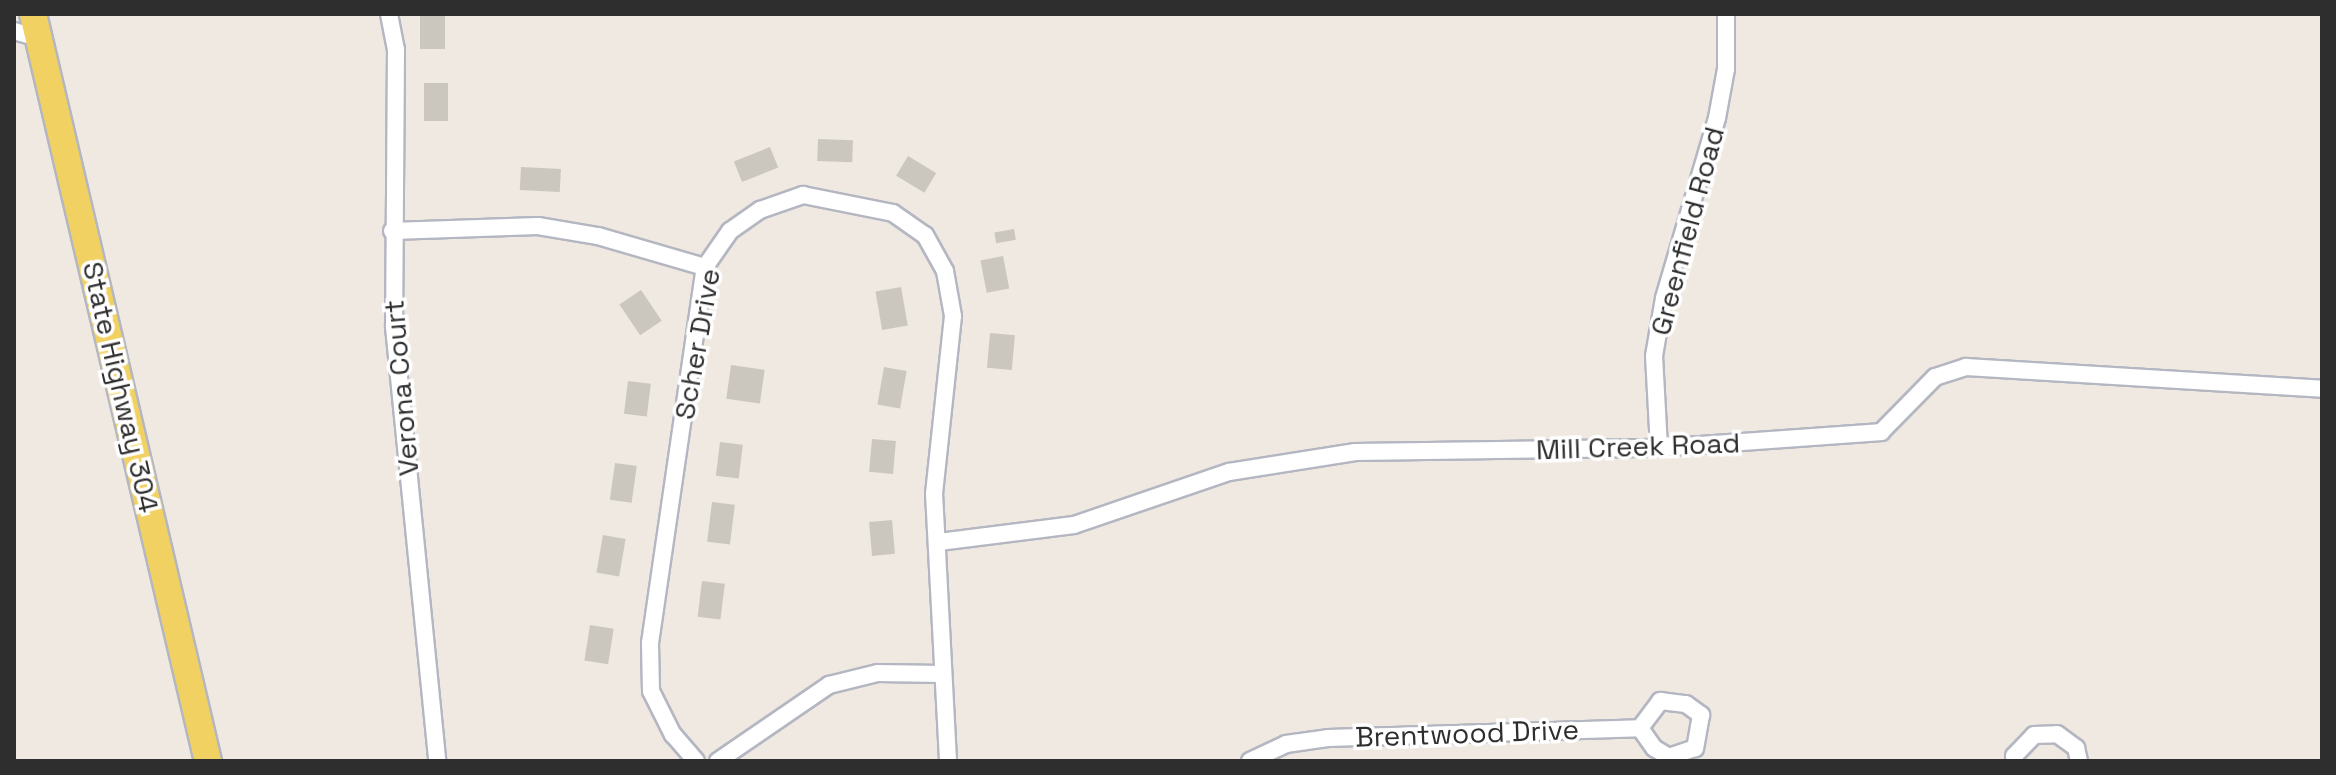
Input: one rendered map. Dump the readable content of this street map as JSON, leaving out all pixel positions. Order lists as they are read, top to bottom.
{
  "streets": {
    "main road": ["State Highway 304"],
    "street": [
      "Greenfield Road",
      "Scher Drive",
      "Verona Court",
      "Mill Creek Road",
      "Brentwood Drive"
    ]
  },
  "crossings": [
    ["Greenfield Road", "Mill Creek Road"],
    ["Scher Drive", "Mill Creek Road"]
  ]
}
